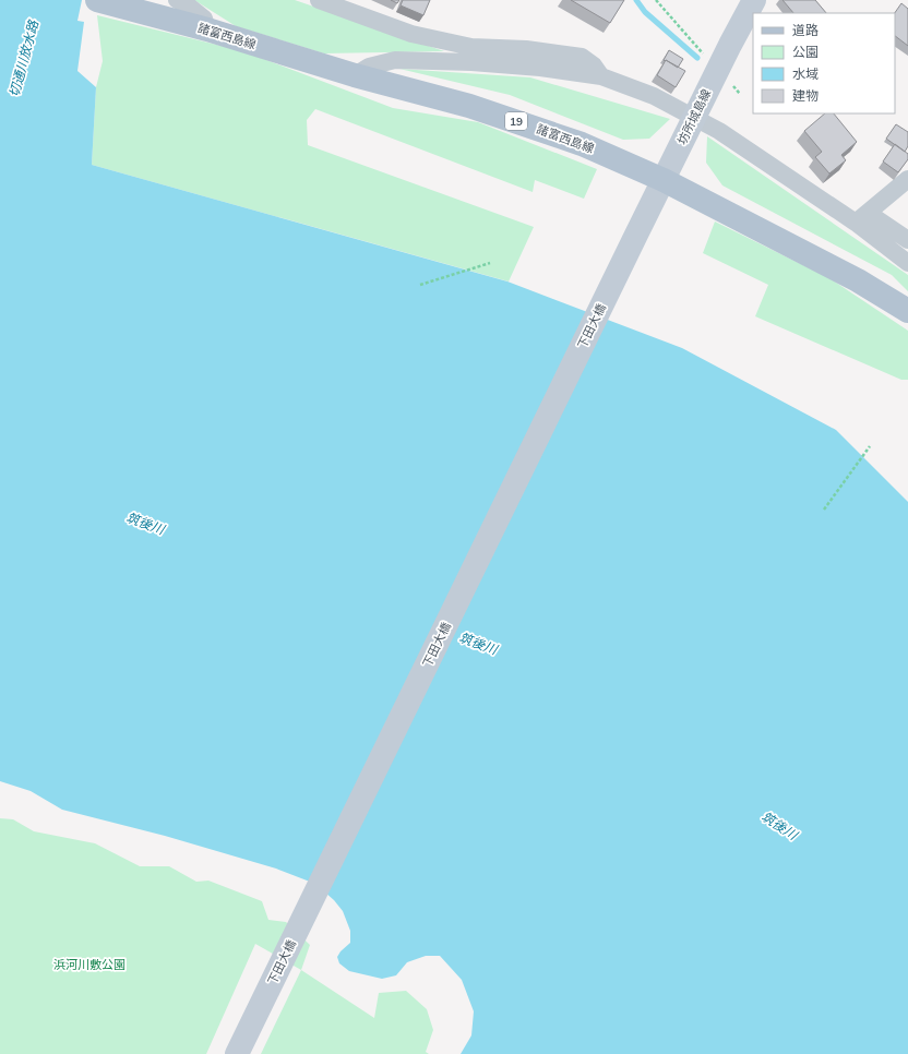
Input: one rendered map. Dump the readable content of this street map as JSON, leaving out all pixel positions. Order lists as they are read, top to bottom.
{
  "streets": {
    "main road": [
      "諸富西島線",
      "坊所城島線",
      "19",
      "下田大橋"
    ]
  },
  "crossings": [
    ["諸富西島線", "坊所城島線"],
    ["坊所城島線", "下田大橋"]
  ],
  "water": ["切通川放水路", "筑後川"],
  "parks": ["浜河川敷公園"],
  "legend": [
    "道路",
    "公園",
    "水域",
    "建物"
  ]
}
